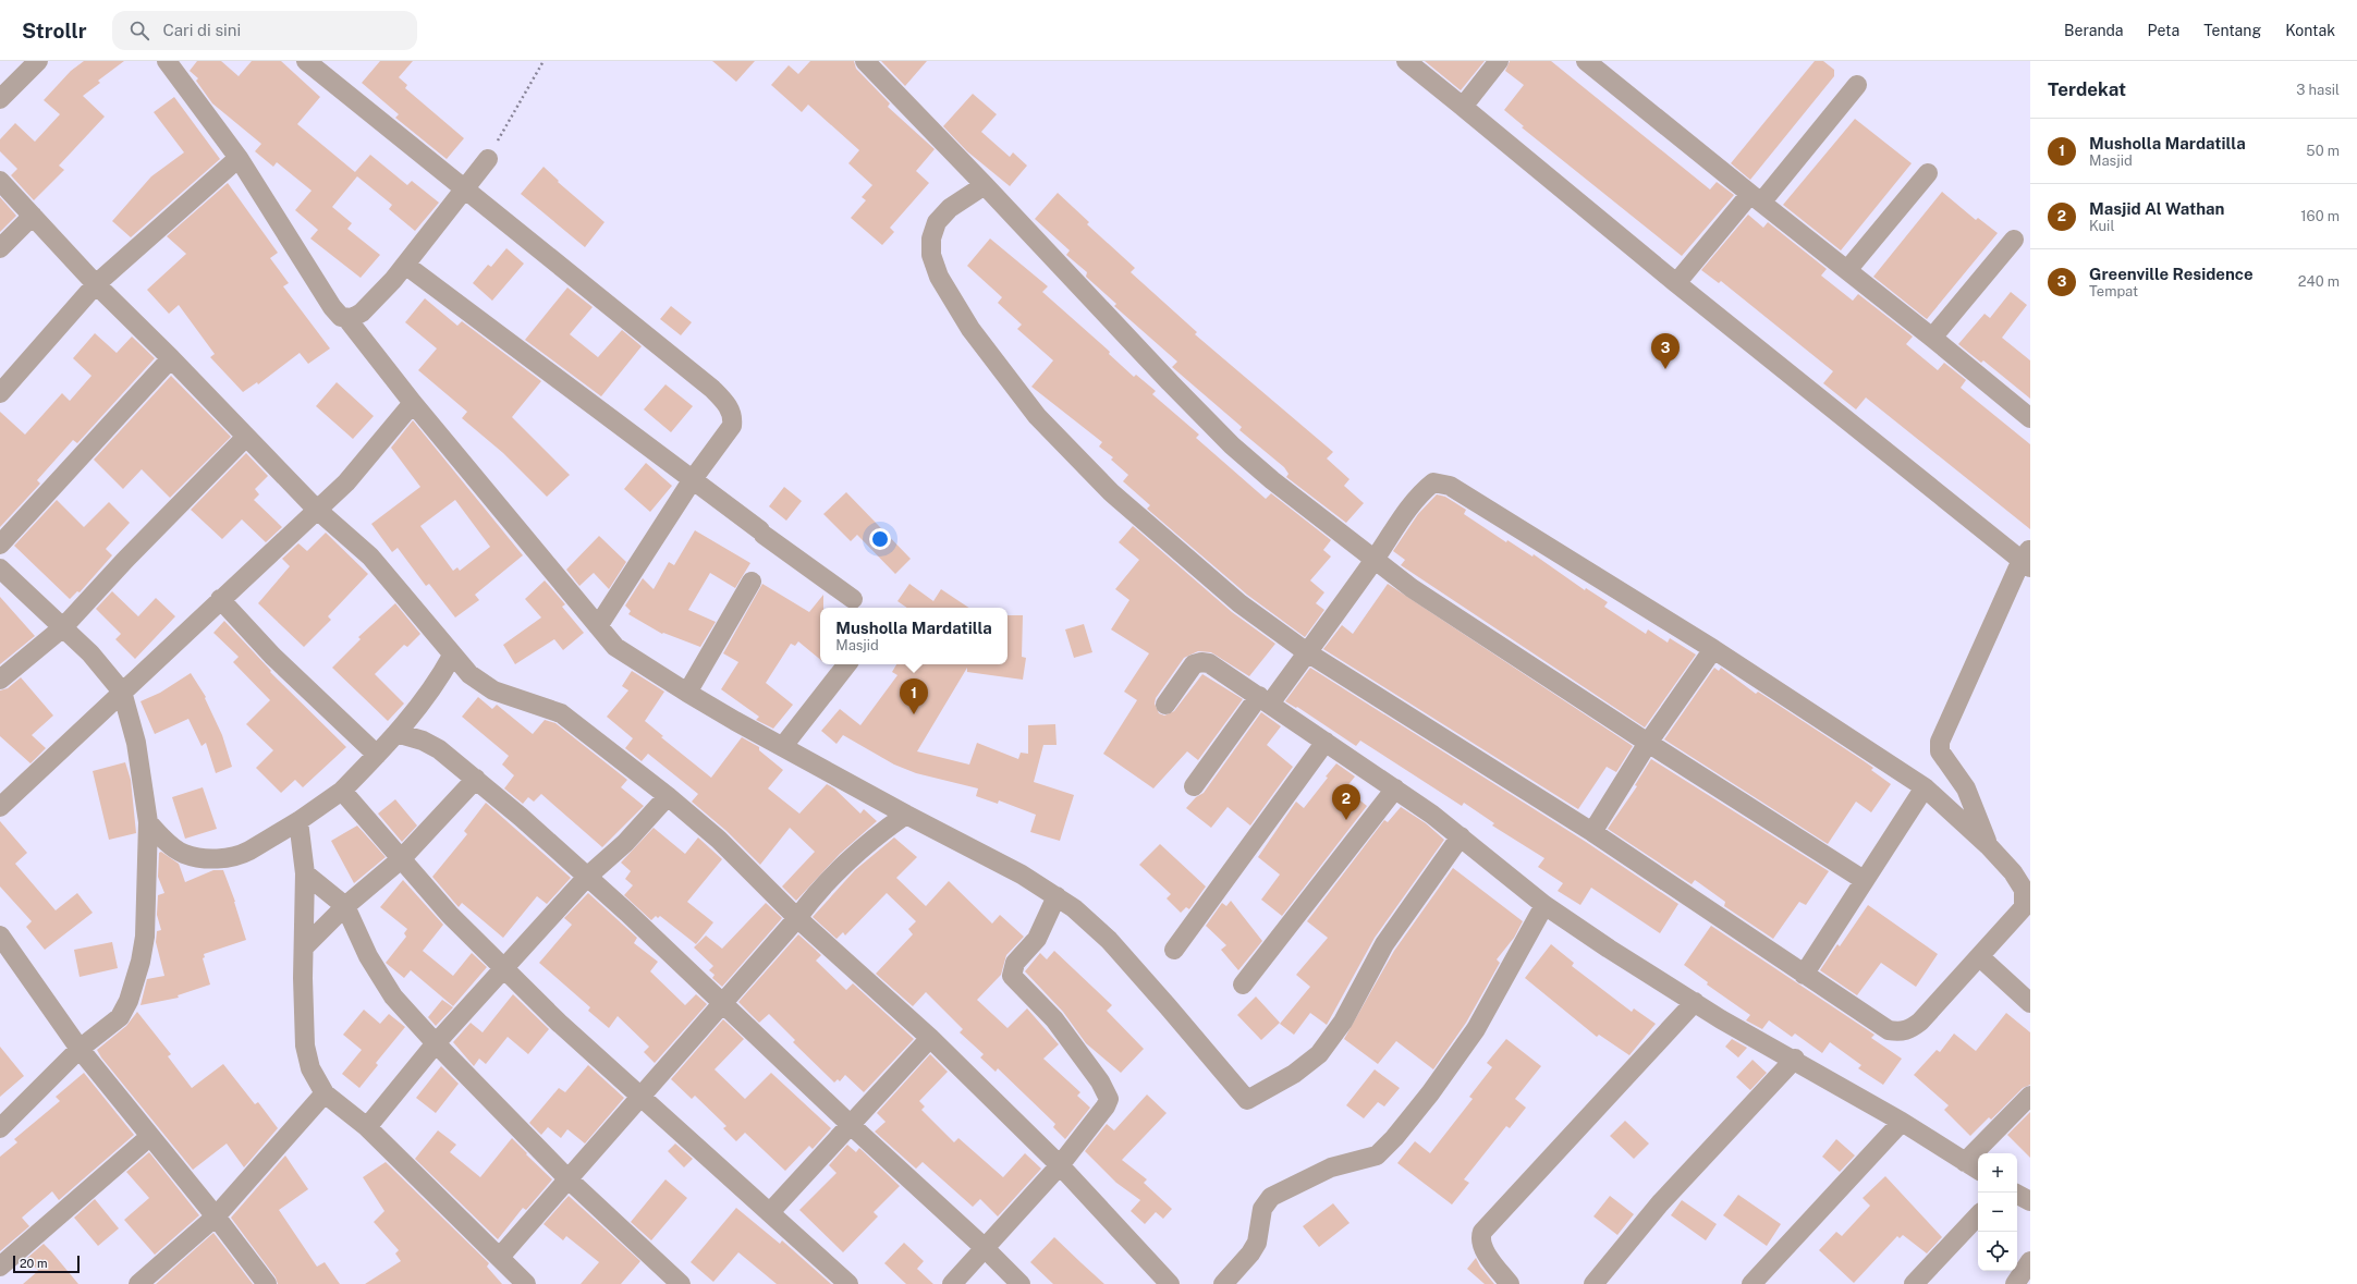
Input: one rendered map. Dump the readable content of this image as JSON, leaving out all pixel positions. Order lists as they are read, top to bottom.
{
  "scale_bar": "20 m",
  "page": {
    "header": "Strollr",
    "search": "Cari di sini",
    "nav": [
      "Beranda",
      "Peta",
      "Tentang",
      "Kontak"
    ],
    "heading": ["Terdekat", "3 hasil"],
    "list": [
      {
        "mark": "1",
        "name": "Musholla Mardatilla",
        "note": "Masjid",
        "value": "50 m"
      },
      {
        "mark": "2",
        "name": "Masjid Al Wathan",
        "note": "Kuil",
        "value": "160 m"
      },
      {
        "mark": "3",
        "name": "Greenville Residence",
        "note": "Tempat",
        "value": "240 m"
      }
    ],
    "pins": ["3", "1", "2"],
    "popup": ["Musholla Mardatilla", "Masjid"],
    "map_buttons": ["+", "−"],
    "scale": "20 m"
  }
}
